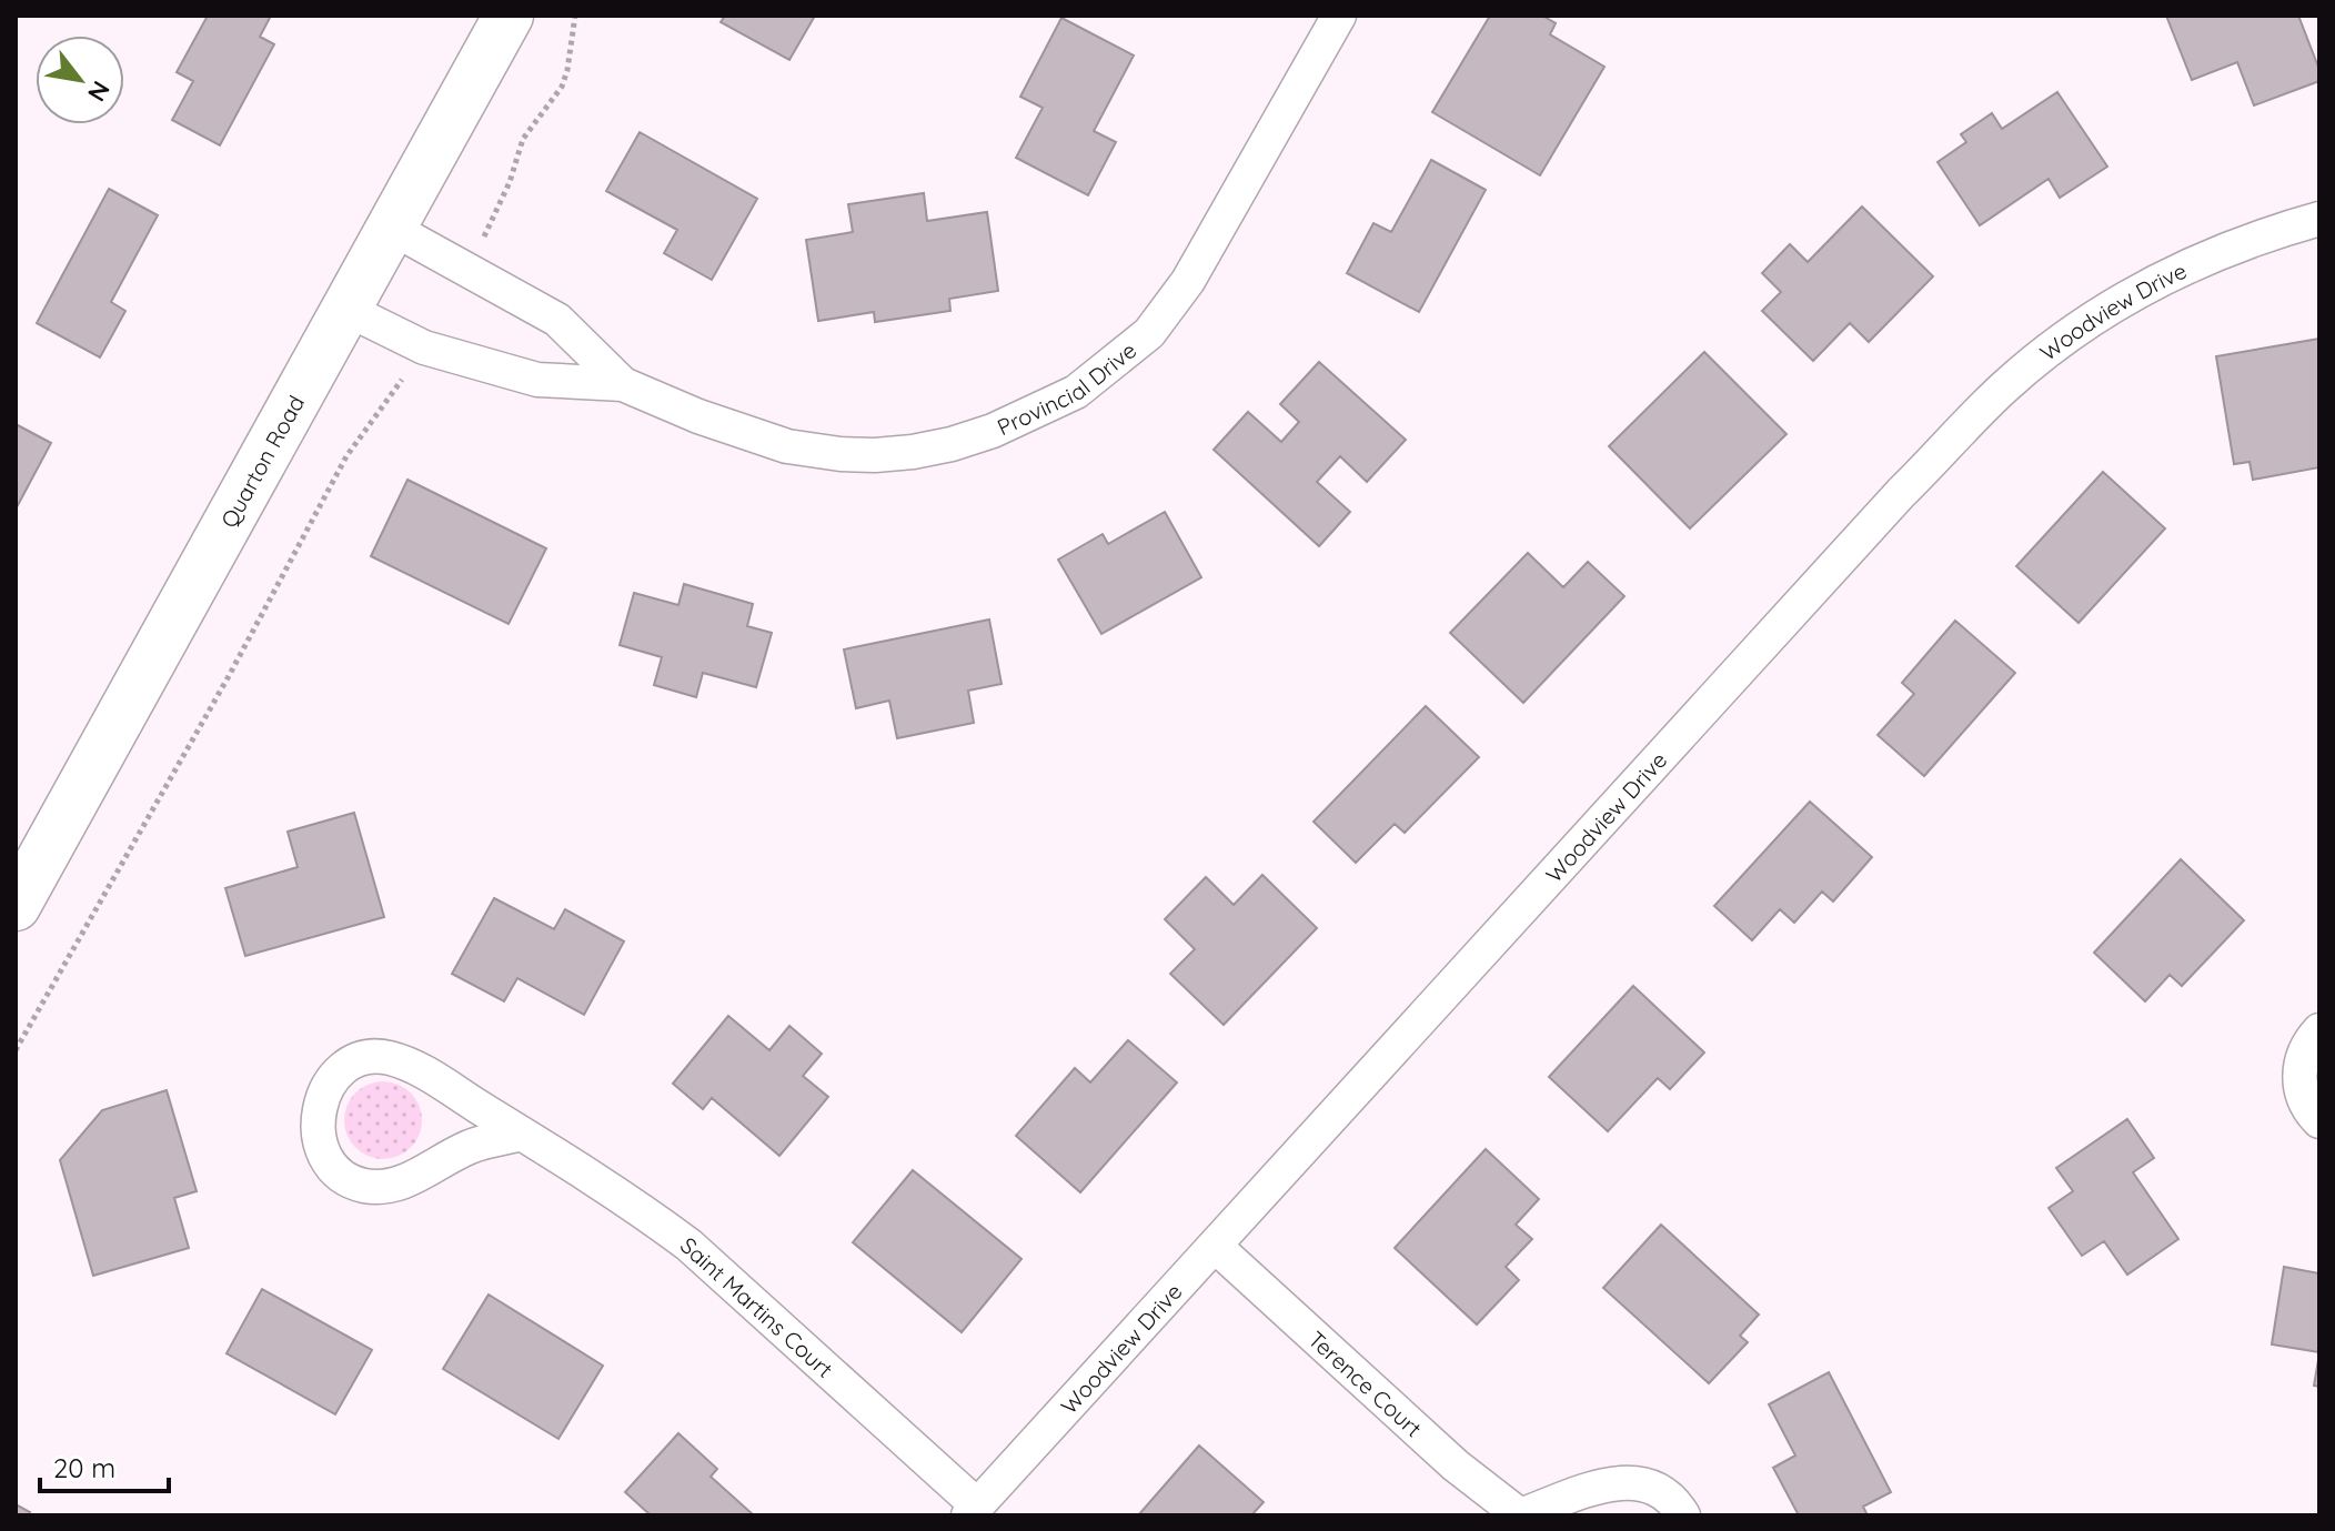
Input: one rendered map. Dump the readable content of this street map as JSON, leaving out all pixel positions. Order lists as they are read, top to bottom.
{
  "streets": {
    "street": [
      "Woodview Drive",
      "Provincial Drive",
      "Quarton Road",
      "Saint Martins Court",
      "Terence Court"
    ]
  },
  "crossings": [
    ["Woodview Drive", "Saint Martins Court"],
    ["Woodview Drive", "Terence Court"],
    ["Provincial Drive", "Quarton Road"]
  ],
  "scale_bar": "20 m",
  "north": "bottom right"
}
